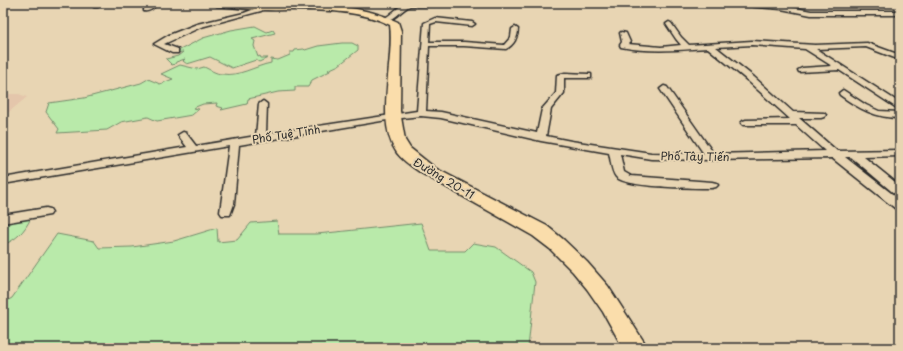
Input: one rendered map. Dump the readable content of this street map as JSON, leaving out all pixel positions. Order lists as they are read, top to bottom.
{
  "streets": {
    "highway": ["Đường 20-11"],
    "street": ["Phố Tuệ Tĩnh", "Phố Tây Tiến"]
  },
  "crossings": [
    ["Phố Tuệ Tĩnh", "Phố Tây Tiến"],
    ["Phố Tuệ Tĩnh", "Đường 20-11"],
    ["Phố Tây Tiến", "Đường 20-11"]
  ]
}
